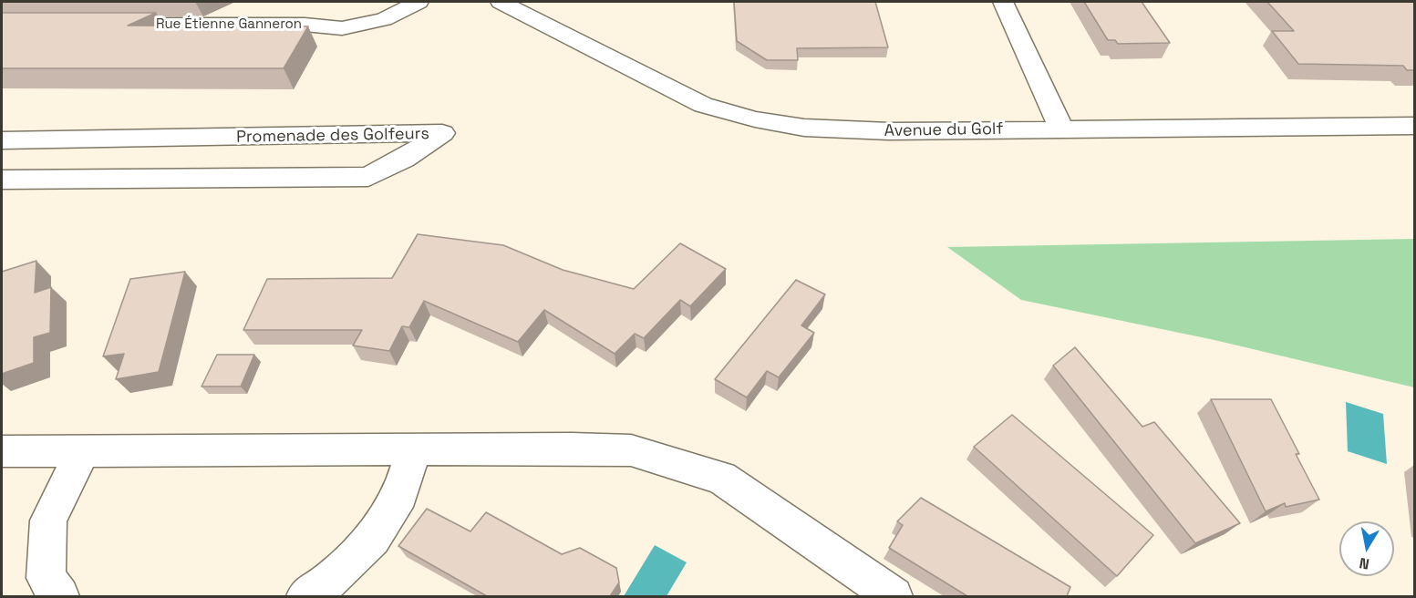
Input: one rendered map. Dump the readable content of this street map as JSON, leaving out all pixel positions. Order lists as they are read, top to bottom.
{
  "streets": {
    "street": ["Rue Étienne Ganneron", "Avenue du Golf", "Promenade des Golfeurs"]
  },
  "north": "bottom"
}
